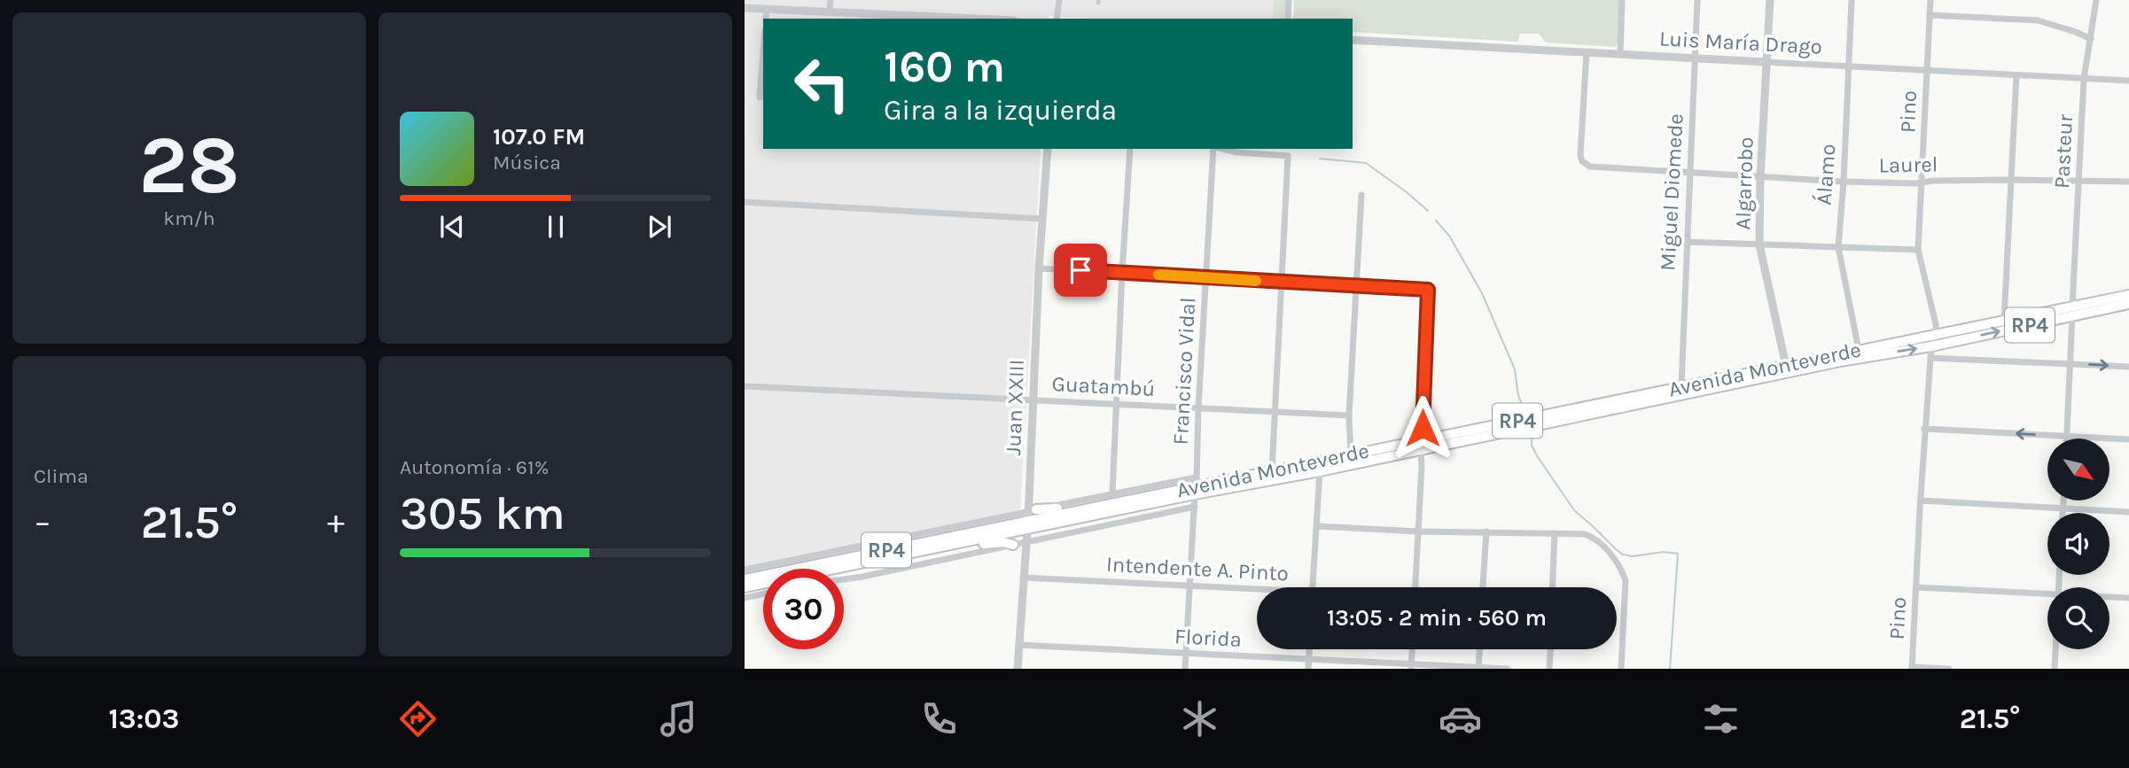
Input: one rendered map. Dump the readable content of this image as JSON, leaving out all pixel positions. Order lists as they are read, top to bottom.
{
  "streets": {
    "main road": ["RP4", "Avenida Monteverde"],
    "street": [
      "Luis María Drago",
      "Pino",
      "Pasteur",
      "Laurel",
      "Álamo",
      "Algarrobo",
      "Miguel Diomede",
      "Francisco Vidal",
      "Guatambú",
      "Juan XXIII",
      "Intendente A. Pinto",
      "Florida"
    ]
  },
  "crossings": [
    ["Luis María Drago", "Pino"],
    ["Luis María Drago", "Pasteur"],
    ["Luis María Drago", "Laurel"],
    ["Luis María Drago", "Álamo"],
    ["Luis María Drago", "Algarrobo"],
    ["Luis María Drago", "Miguel Diomede"],
    ["Pino", "Laurel"],
    ["Pino", "Avenida Monteverde"],
    ["Pasteur", "Laurel"],
    ["Pasteur", "Avenida Monteverde"],
    ["Laurel", "Álamo"],
    ["Laurel", "Algarrobo"],
    ["Laurel", "Miguel Diomede"],
    ["Álamo", "Avenida Monteverde"],
    ["Algarrobo", "Avenida Monteverde"],
    ["Miguel Diomede", "Avenida Monteverde"],
    ["Avenida Monteverde", "Francisco Vidal"],
    ["Avenida Monteverde", "Juan XXIII"],
    ["Francisco Vidal", "Guatambú"],
    ["Francisco Vidal", "Intendente A. Pinto"],
    ["Francisco Vidal", "Florida"],
    ["Guatambú", "Juan XXIII"],
    ["Juan XXIII", "Intendente A. Pinto"],
    ["Juan XXIII", "Florida"]
  ],
  "north": "bottom right",
  "page": {
    "tile": [
      ["28", "km/h"],
      "Clima",
      ["Autonomía · 61%", "305 km"]
    ],
    "turn": ["160 m", "Gira a la izquierda"],
    "song": ["107.0 FM", "Música"],
    "heat": ["−", "21.5°", "+"],
    "limit": "30",
    "trip": "13:05 · 2 min · 560 m",
    "tabs": ["13:03", "21.5°"]
  }
}
